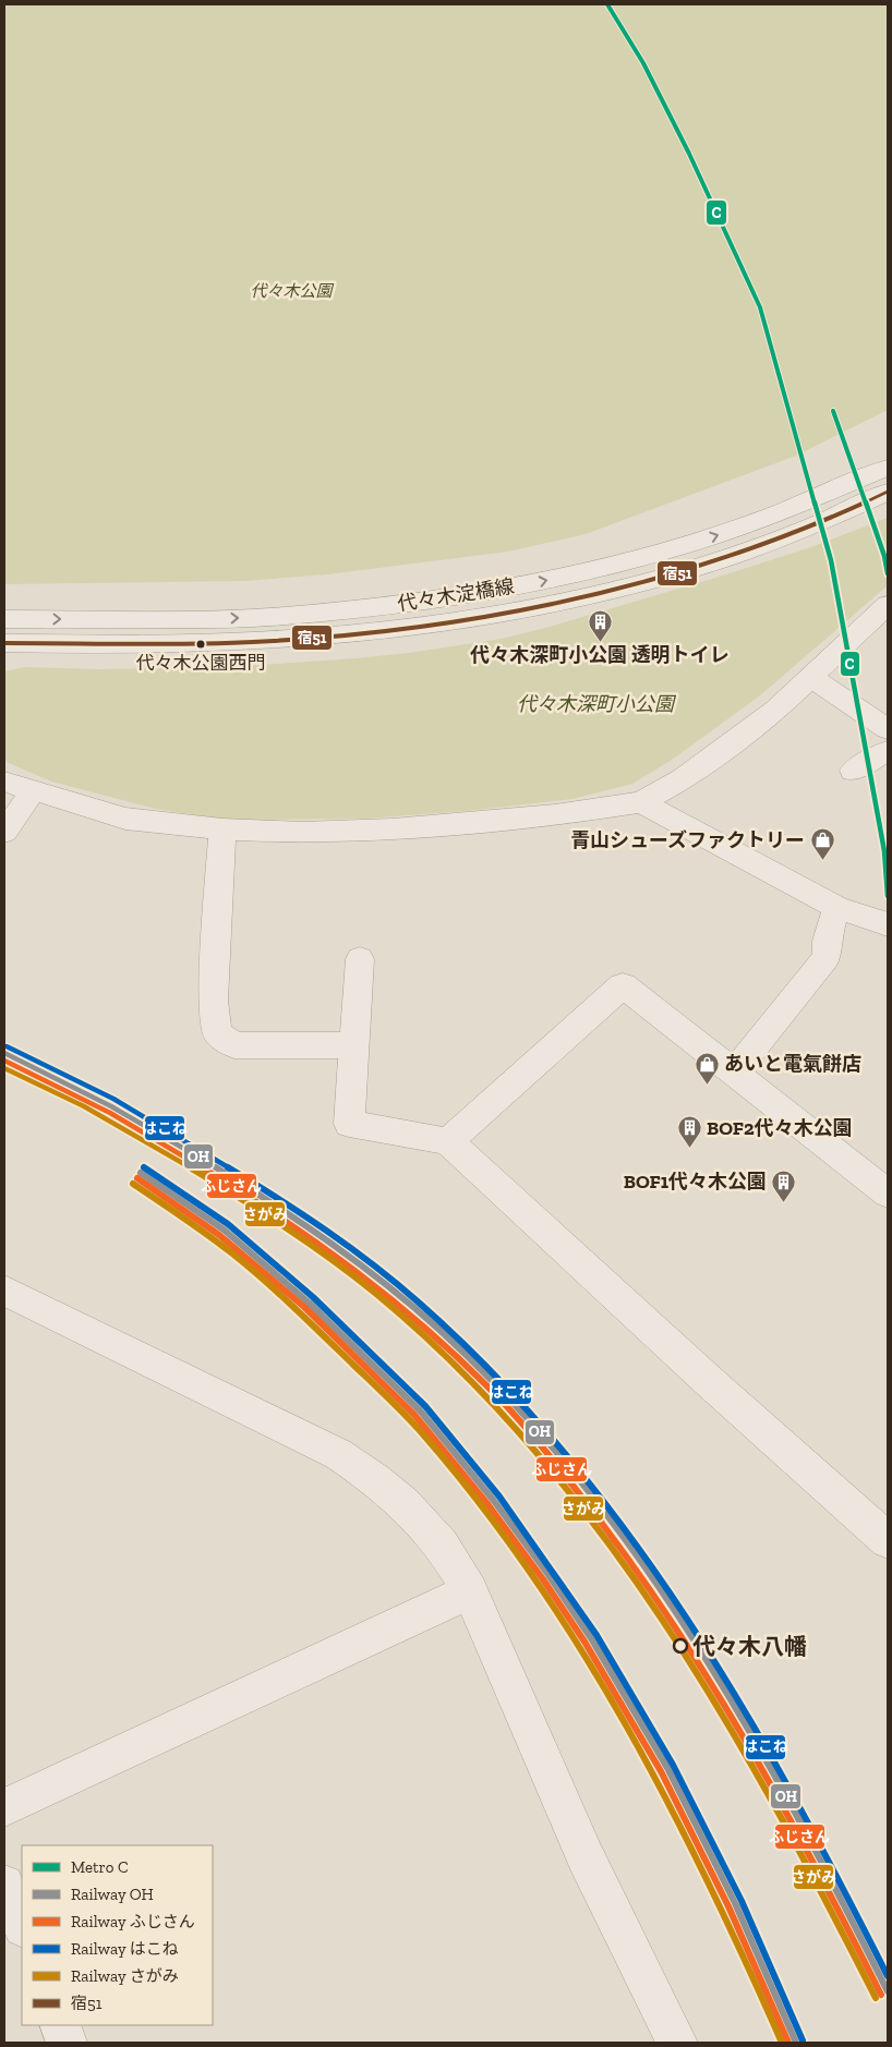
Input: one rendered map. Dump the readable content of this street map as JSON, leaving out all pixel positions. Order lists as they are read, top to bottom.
{
  "streets": {
    "street": ["代々木淀橋線"]
  },
  "parks": ["代々木公園", "代々木深町小公園"],
  "places": {
    "building": ["代々木深町小公園 透明トイレ", "BOF2代々木公園", "BOF1代々木公園"],
    "other": ["代々木公園西門", "代々木八幡"],
    "shop": ["青山シューズファクトリー", "あいと電氣餅店"]
  },
  "lines": [
    "metro line C",
    "transit line 宿51",
    "rail line はこね",
    "rail line OH",
    "rail line ふじさん",
    "rail line さがみ"
  ],
  "legend": [
    "Metro C",
    "Railway OH",
    "Railway ふじさん",
    "Railway はこね",
    "Railway さがみ",
    "宿51"
  ]
}
